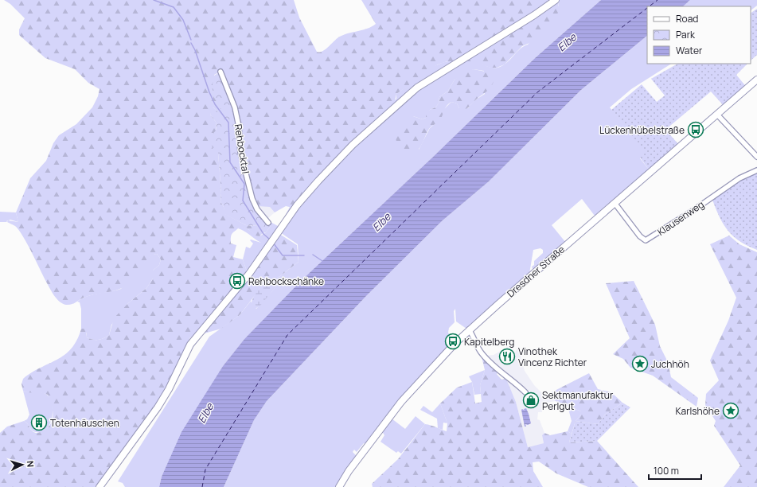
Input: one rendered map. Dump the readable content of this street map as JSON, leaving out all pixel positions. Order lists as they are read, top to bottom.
{
  "streets": {
    "main road": ["Dresdner Straße"],
    "street": ["Rehbocktal", "Klausenweg"]
  },
  "crossings": [
    ["Klausenweg", "Dresdner Straße"]
  ],
  "water": ["Elbe"],
  "places": {
    "bus stop": ["Lückenhübelstraße", "Rehbockschänke", "Kapitelberg"],
    "restaurant": ["Vinothek Vincenz Richter"],
    "place": ["Juchhöh", "Karlshöhe"],
    "shop": ["Sektmanufaktur Perlgut"],
    "building": ["Totenhäuschen"]
  },
  "legend": ["Road", "Park", "Water"],
  "scale_bar": "100 m",
  "north": "right"
}
